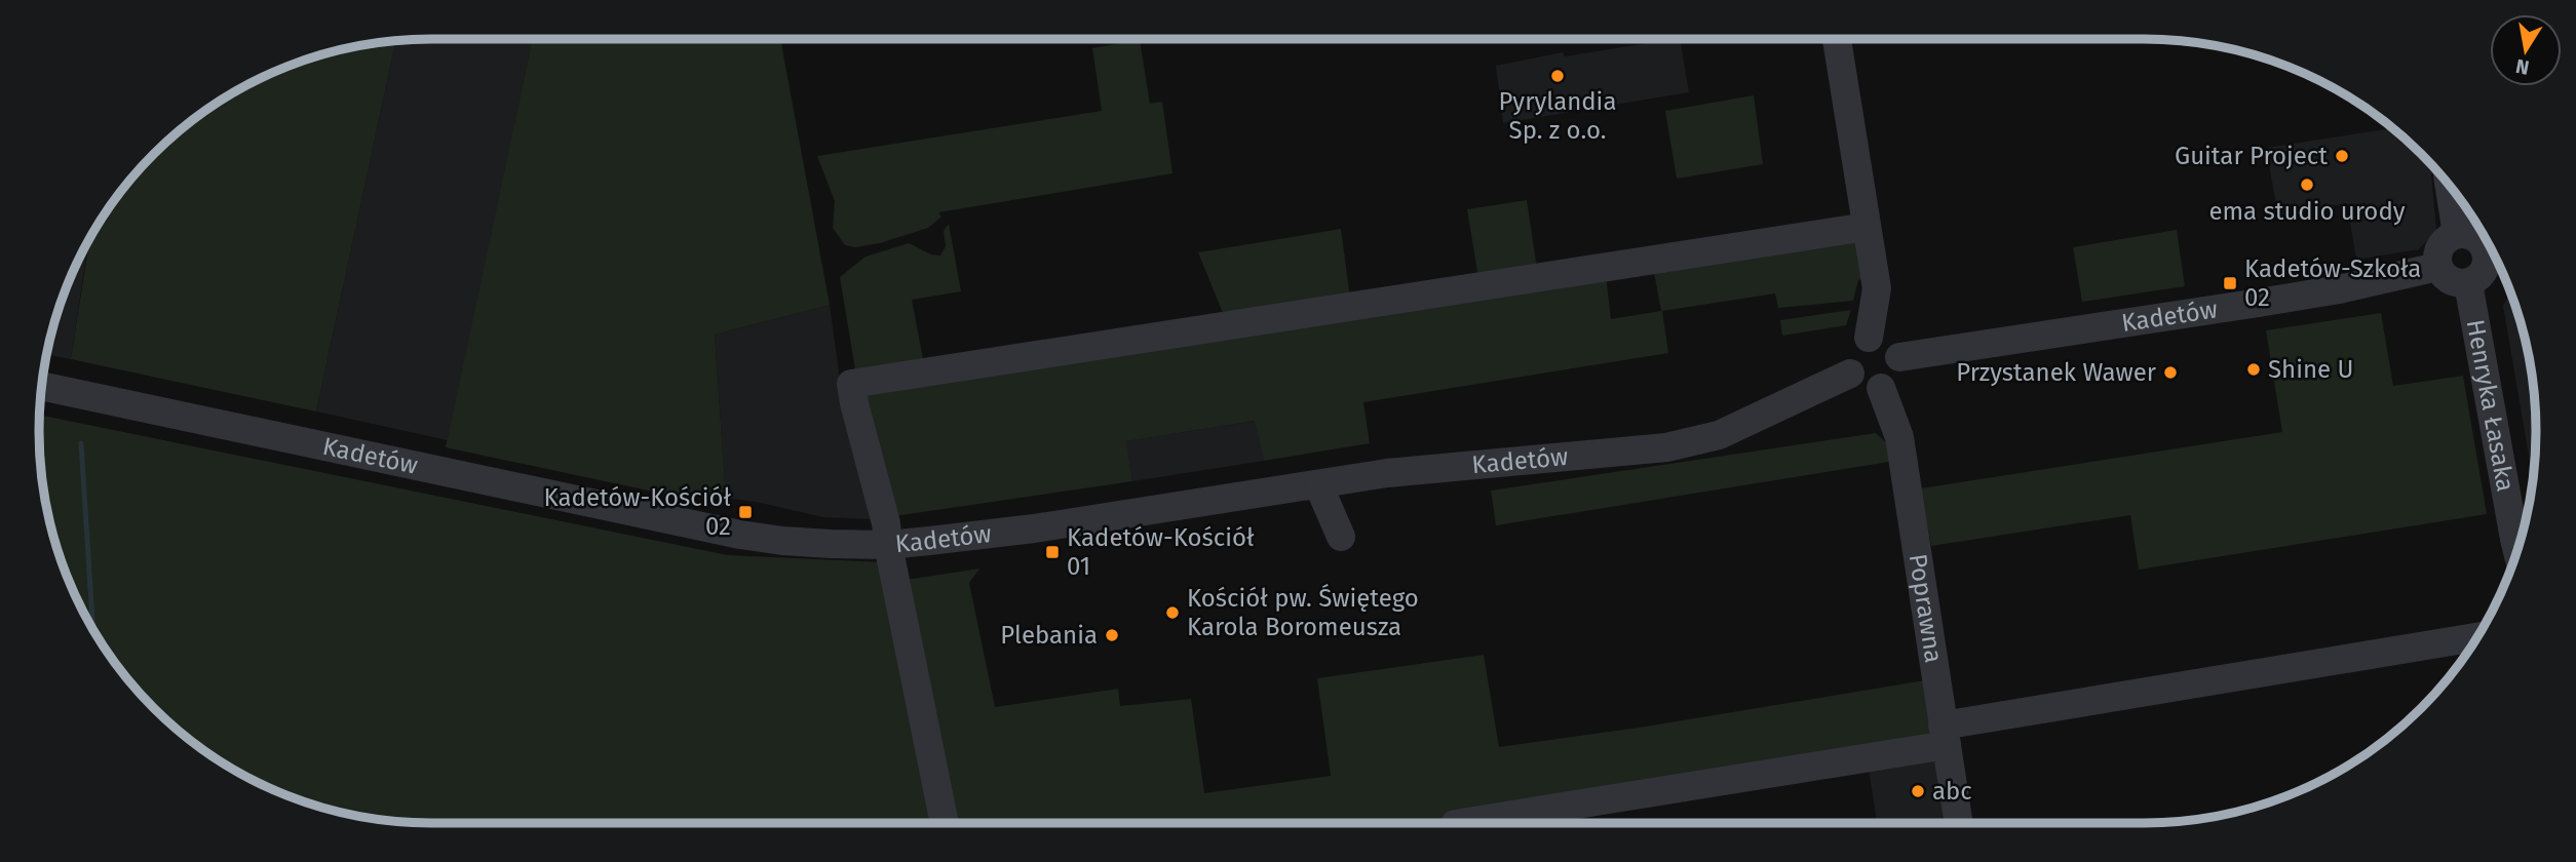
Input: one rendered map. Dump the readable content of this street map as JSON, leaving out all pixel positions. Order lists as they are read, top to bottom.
{
  "streets": {
    "street": ["Kadetów", "Henryka Łasaka", "Poprawna"]
  },
  "crossings": [
    ["Kadetów", "Poprawna"]
  ],
  "places": {
    "other": [
      "Pyrylandia Sp. z o.o.",
      "Guitar Project",
      "ema studio urody",
      "Shine U",
      "Przystanek Wawer",
      "Kościół pw. Świętego Karola Boromeusza",
      "Plebania",
      "abc"
    ],
    "transit": ["Kadetów-Szkoła 02", "Kadetów-Kościół 02", "Kadetów-Kościół 01"]
  },
  "north": "bottom"
}
